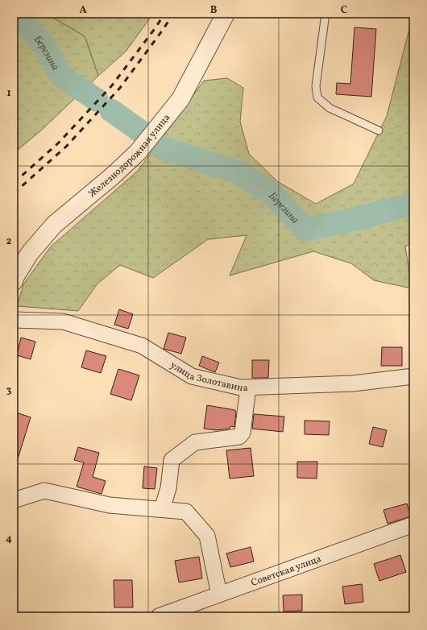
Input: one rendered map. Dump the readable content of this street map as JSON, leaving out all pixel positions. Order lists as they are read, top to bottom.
{
  "streets": {
    "street": ["Железнодорожная улица", "улица Золотавина", "Советская улица"]
  },
  "water": ["Березина"],
  "grid": {
    "columns": ["A", "B", "C"],
    "rows": [
      "1",
      "2",
      "3",
      "4"
    ]
  }
}
